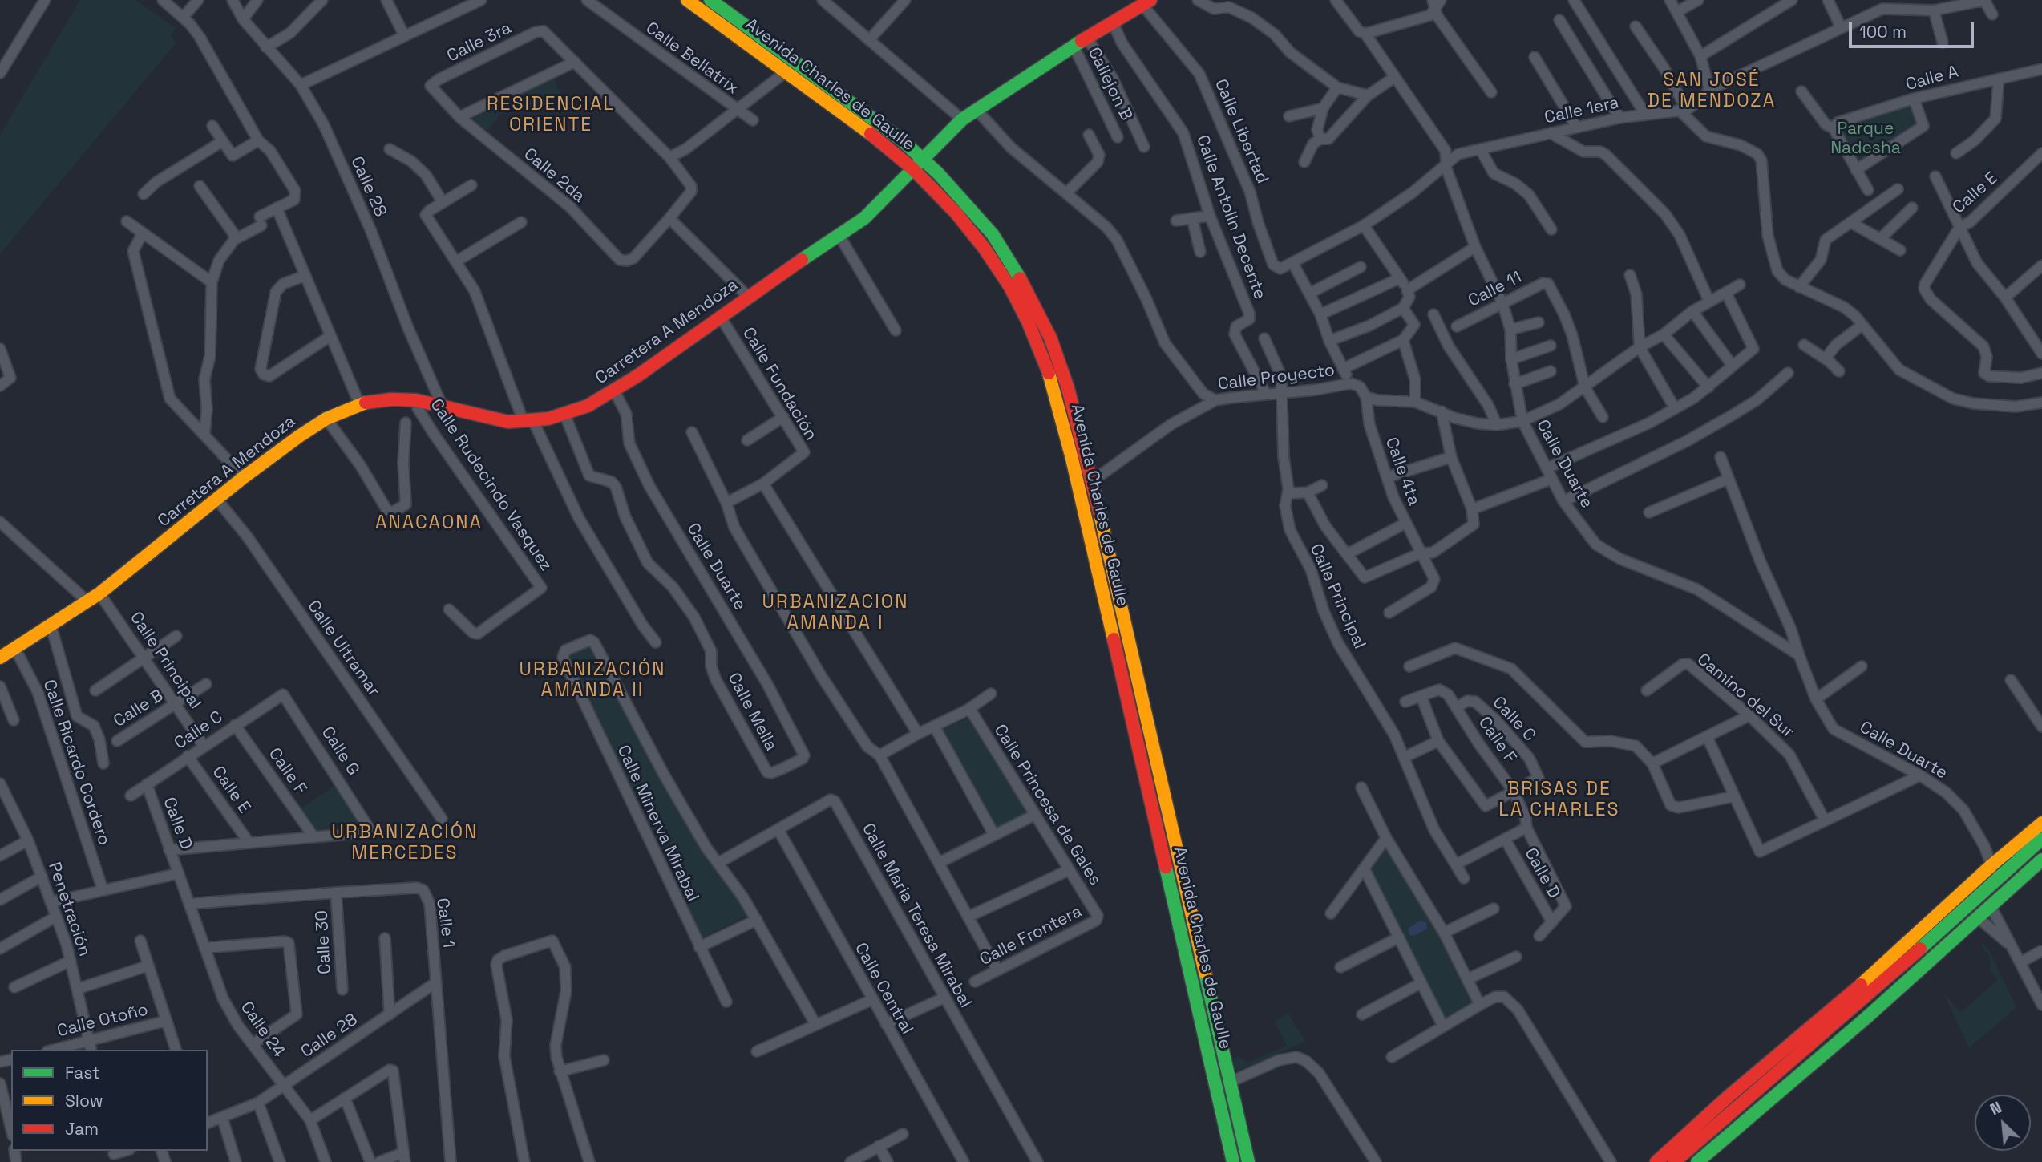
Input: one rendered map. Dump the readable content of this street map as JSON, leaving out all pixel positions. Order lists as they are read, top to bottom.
{
  "streets": {
    "main road": ["Avenida Charles de Gaulle", "Carretera A Mendoza"],
    "street": [
      "Calle 3ra",
      "Calle Bellatrix",
      "Calle A",
      "Callejon B",
      "Calle 1era",
      "Calle Libertad",
      "Calle 2da",
      "Calle 28",
      "Calle E",
      "Calle Antolin Decente",
      "Calle 11",
      "Calle Proyecto",
      "Calle Fundación",
      "Calle Duarte",
      "Calle 4ta",
      "Calle Rudecindo Vasquez",
      "Calle Principal",
      "Calle Ultramar",
      "Camino del Sur",
      "Calle B",
      "Calle Mella",
      "Calle C",
      "Calle F",
      "Calle G",
      "Calle Ricardo Cordero",
      "Calle Princesa de Gales",
      "Calle D",
      "Calle Minerva Mirabal",
      "Penetración",
      "Calle Maria Teresa Mirabal",
      "Calle 1",
      "Calle Frontera",
      "Calle 30",
      "Calle Central",
      "Calle Otoño",
      "Calle 24"
    ]
  },
  "crossings": [
    ["Calle 3ra", "Calle 2da"],
    ["Callejon B", "Carretera A Mendoza"],
    ["Avenida Charles de Gaulle", "Carretera A Mendoza"],
    ["Avenida Charles de Gaulle", "Calle Proyecto"],
    ["Calle 1era", "Calle Libertad"],
    ["Calle 1era", "Calle Duarte"],
    ["Calle Libertad", "Carretera A Mendoza"],
    ["Calle 28", "Carretera A Mendoza"],
    ["Calle 28", "Calle 1"],
    ["Calle 28", "Calle 24"],
    ["Calle E", "Calle C"],
    ["Calle Antolin Decente", "Carretera A Mendoza"],
    ["Calle Antolin Decente", "Calle Proyecto"],
    ["Calle 11", "Calle Duarte"],
    ["Carretera A Mendoza", "Calle Fundación"],
    ["Carretera A Mendoza", "Calle Duarte"],
    ["Carretera A Mendoza", "Calle Rudecindo Vasquez"],
    ["Carretera A Mendoza", "Calle Principal"],
    ["Carretera A Mendoza", "Calle Ultramar"],
    ["Carretera A Mendoza", "Calle Mella"],
    ["Carretera A Mendoza", "Calle Ricardo Cordero"],
    ["Calle Proyecto", "Calle 4ta"],
    ["Calle Proyecto", "Calle Principal"],
    ["Calle Duarte", "Calle Mella"],
    ["Calle Principal", "Calle B"],
    ["Calle Principal", "Calle C"],
    ["Calle C", "Calle F"],
    ["Calle C", "Calle G"],
    ["Calle C", "Calle D"],
    ["Calle F", "Calle G"],
    ["Calle F", "Calle D"],
    ["Calle Princesa de Gales", "Calle Frontera"],
    ["Calle D", "Calle 24"],
    ["Calle Minerva Mirabal", "Calle Maria Teresa Mirabal"],
    ["Penetración", "Calle Otoño"],
    ["Calle Maria Teresa Mirabal", "Calle Central"],
    ["Calle 1", "Calle 30"],
    ["Calle 1", "Calle 24"]
  ],
  "districts": [
    "SAN JOSÉ DE MENDOZA",
    "RESIDENCIAL ORIENTE",
    "ANACAONA",
    "URBANIZACION AMANDA I",
    "URBANIZACIÓN AMANDA II",
    "BRISAS DE LA CHARLES",
    "URBANIZACIÓN MERCEDES"
  ],
  "parks": ["Parque Nadesha"],
  "legend": ["Fast", "Slow", "Jam"],
  "scale_bar": "100 m",
  "north": "top left"
}
